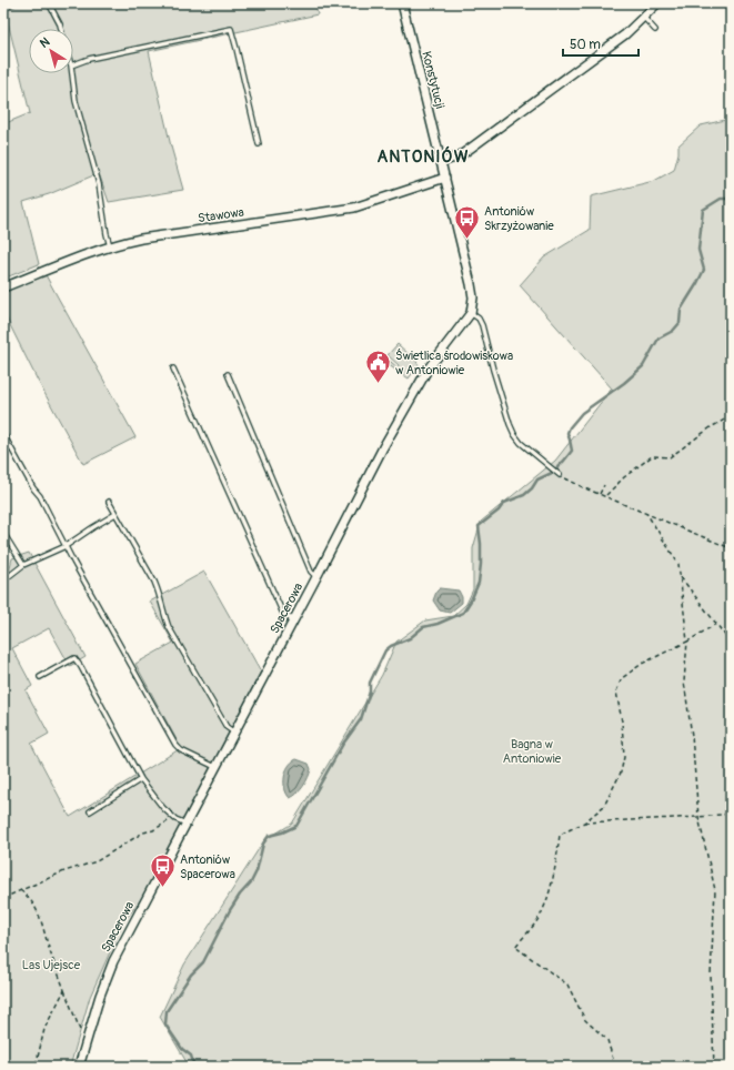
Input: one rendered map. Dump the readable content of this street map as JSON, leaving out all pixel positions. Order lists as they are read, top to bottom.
{
  "streets": {
    "street": ["Konstytucji", "Stawowa", "Spacerowa"]
  },
  "districts": ["ANTONIÓW"],
  "parks": ["Bagna w Antoniowie", "Las Ujejsce"],
  "places": {
    "bus stop": ["Antoniów Skrzyżowanie", "Antoniów Spacerowa"],
    "public building": ["Świetlica środowiskowa w Antoniowie"]
  },
  "scale_bar": "50 m",
  "north": "top left"
}
